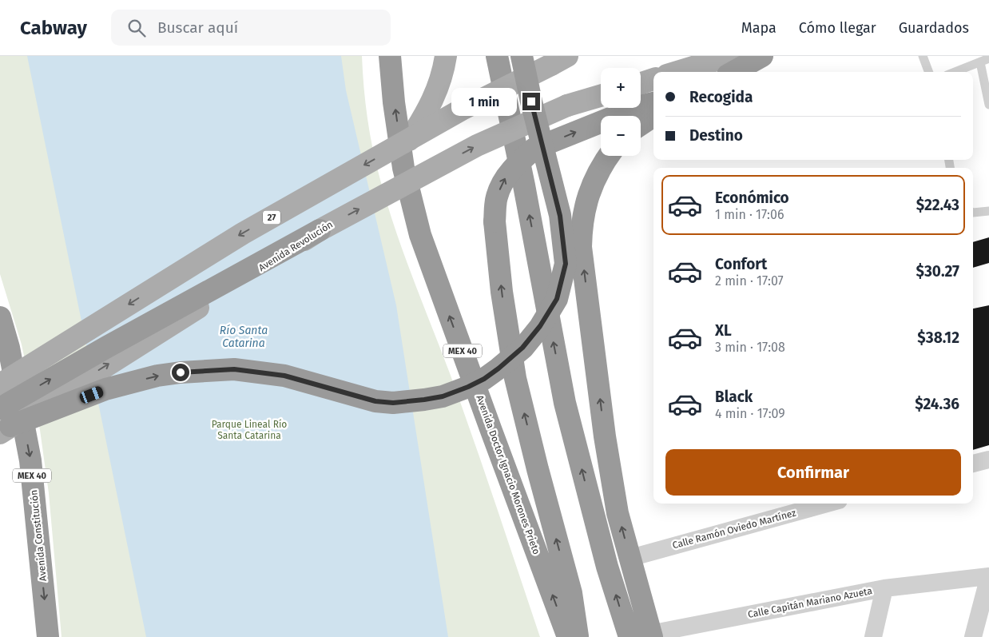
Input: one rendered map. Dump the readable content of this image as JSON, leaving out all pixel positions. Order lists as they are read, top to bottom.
{
  "streets": {
    "highway": ["MEX 40", "Avenida Doctor Ignacio Morones Prieto", "Avenida Constitución"],
    "main road": ["27", "Avenida Revolución"],
    "street": ["Calle Ramón Oviedo Martínez", "Calle Capitán Mariano Azueta"]
  },
  "one_way": ["Avenida Constitución"],
  "water": ["Río Santa Catarina"],
  "parks": ["Parque Lineal Río Santa Catarina"],
  "page": {
    "header": "Cabway",
    "search": "Buscar aquí",
    "nav": ["Mapa", "Cómo llegar", "Guardados"],
    "map_buttons": ["+", "−"],
    "banner": ["Recogida", "Destino"],
    "bubble": "1 min",
    "list": [
      {
        "name": "Económico",
        "note": "1 min · 17:06",
        "value": "$22.43"
      },
      {
        "name": "Confort",
        "note": "2 min · 17:07",
        "value": "$30.27"
      },
      {
        "name": "XL",
        "note": "3 min · 17:08",
        "value": "$38.12"
      },
      {
        "name": "Black",
        "note": "4 min · 17:09",
        "value": "$24.36"
      }
    ],
    "buttons": "Confirmar"
  }
}
